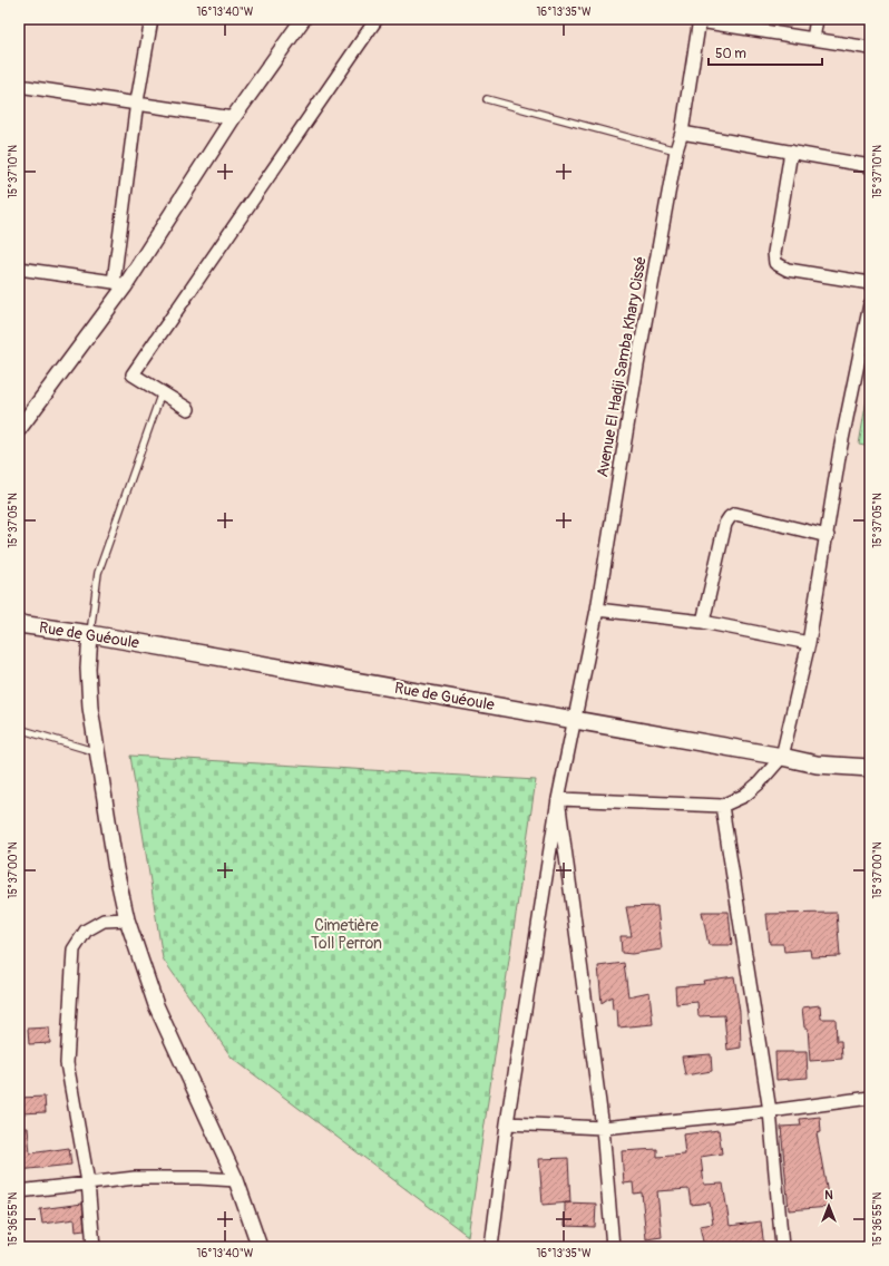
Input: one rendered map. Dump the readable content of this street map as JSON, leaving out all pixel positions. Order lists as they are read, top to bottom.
{
  "streets": {
    "main road": ["Rue de Guéoule"],
    "street": ["Avenue El Hadji Samba Khary Cissé"]
  },
  "crossings": [
    ["Avenue El Hadji Samba Khary Cissé", "Rue de Guéoule"]
  ],
  "parks": ["Cimetière Toll Perron"],
  "scale_bar": "50 m",
  "north": "top",
  "coordinates": [
    "16°13'40\"W",
    "16°13'35\"W",
    "15°37'10\"N",
    "15°37'05\"N",
    "15°37'00\"N",
    "15°36'55\"N"
  ]
}
